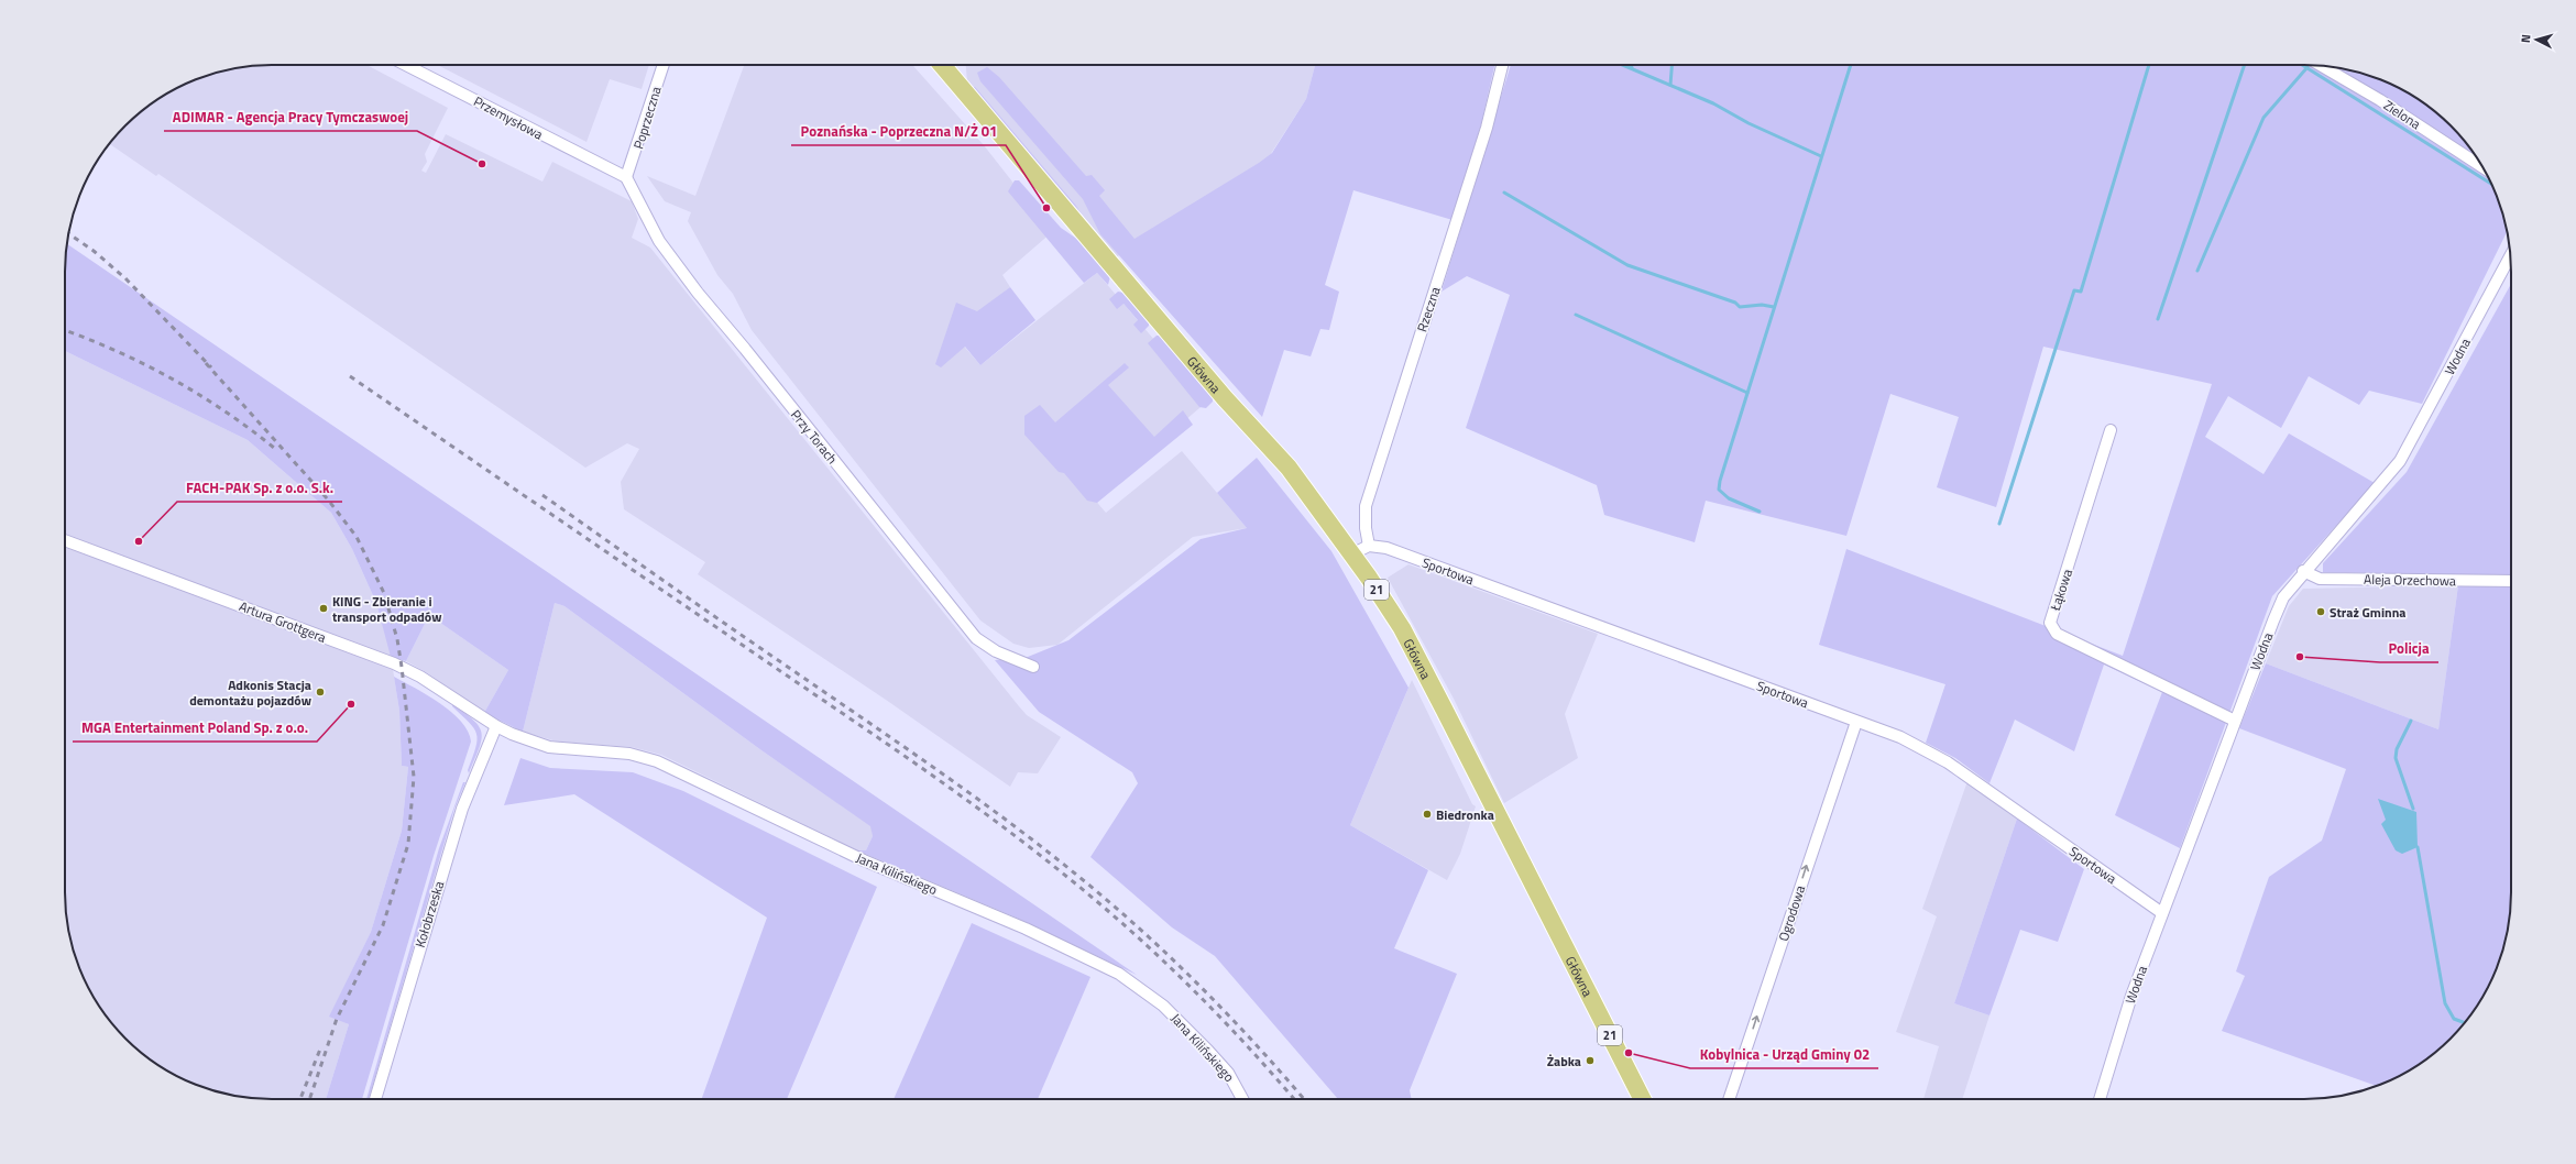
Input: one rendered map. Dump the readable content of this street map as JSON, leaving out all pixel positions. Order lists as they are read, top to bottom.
{
  "streets": {
    "main road": ["Główna", "21"],
    "street": [
      "Zielona",
      "Przemysłowa",
      "Poprzeczna",
      "Rzeczna",
      "Wodna",
      "Przy Torach",
      "Sportowa",
      "Aleja Orzechowa",
      "Łąkowa",
      "Artura Grottgera",
      "Jana Kilińskiego",
      "Ogrodowa",
      "Kołobrzeska"
    ]
  },
  "crossings": [
    ["Przemysłowa", "Poprzeczna"],
    ["Przemysłowa", "Przy Torach"],
    ["Poprzeczna", "Przy Torach"],
    ["Rzeczna", "Główna"],
    ["Rzeczna", "Sportowa"],
    ["Wodna", "Sportowa"],
    ["Wodna", "Aleja Orzechowa"],
    ["Wodna", "Łąkowa"],
    ["Główna", "Sportowa"],
    ["Sportowa", "Ogrodowa"],
    ["Artura Grottgera", "Jana Kilińskiego"],
    ["Artura Grottgera", "Kołobrzeska"],
    ["Jana Kilińskiego", "Kołobrzeska"]
  ],
  "one_way": ["Ogrodowa"],
  "places": [
    "ADIMAR - Agencja Pracy Tymczaswoej",
    "Poznańska - Poprzeczna N/Ż 01",
    "FACH-PAK Sp. z o.o. S.k.",
    "KING - Zbieranie i transport odpadów",
    "Straż Gminna",
    "Policja",
    "Adkonis Stacja demontażu pojazdów",
    "MGA Entertainment Poland Sp. z o.o.",
    "Biedronka",
    "Kobylnica - Urząd Gminy 02",
    "Żabka"
  ],
  "north": "left"
}
